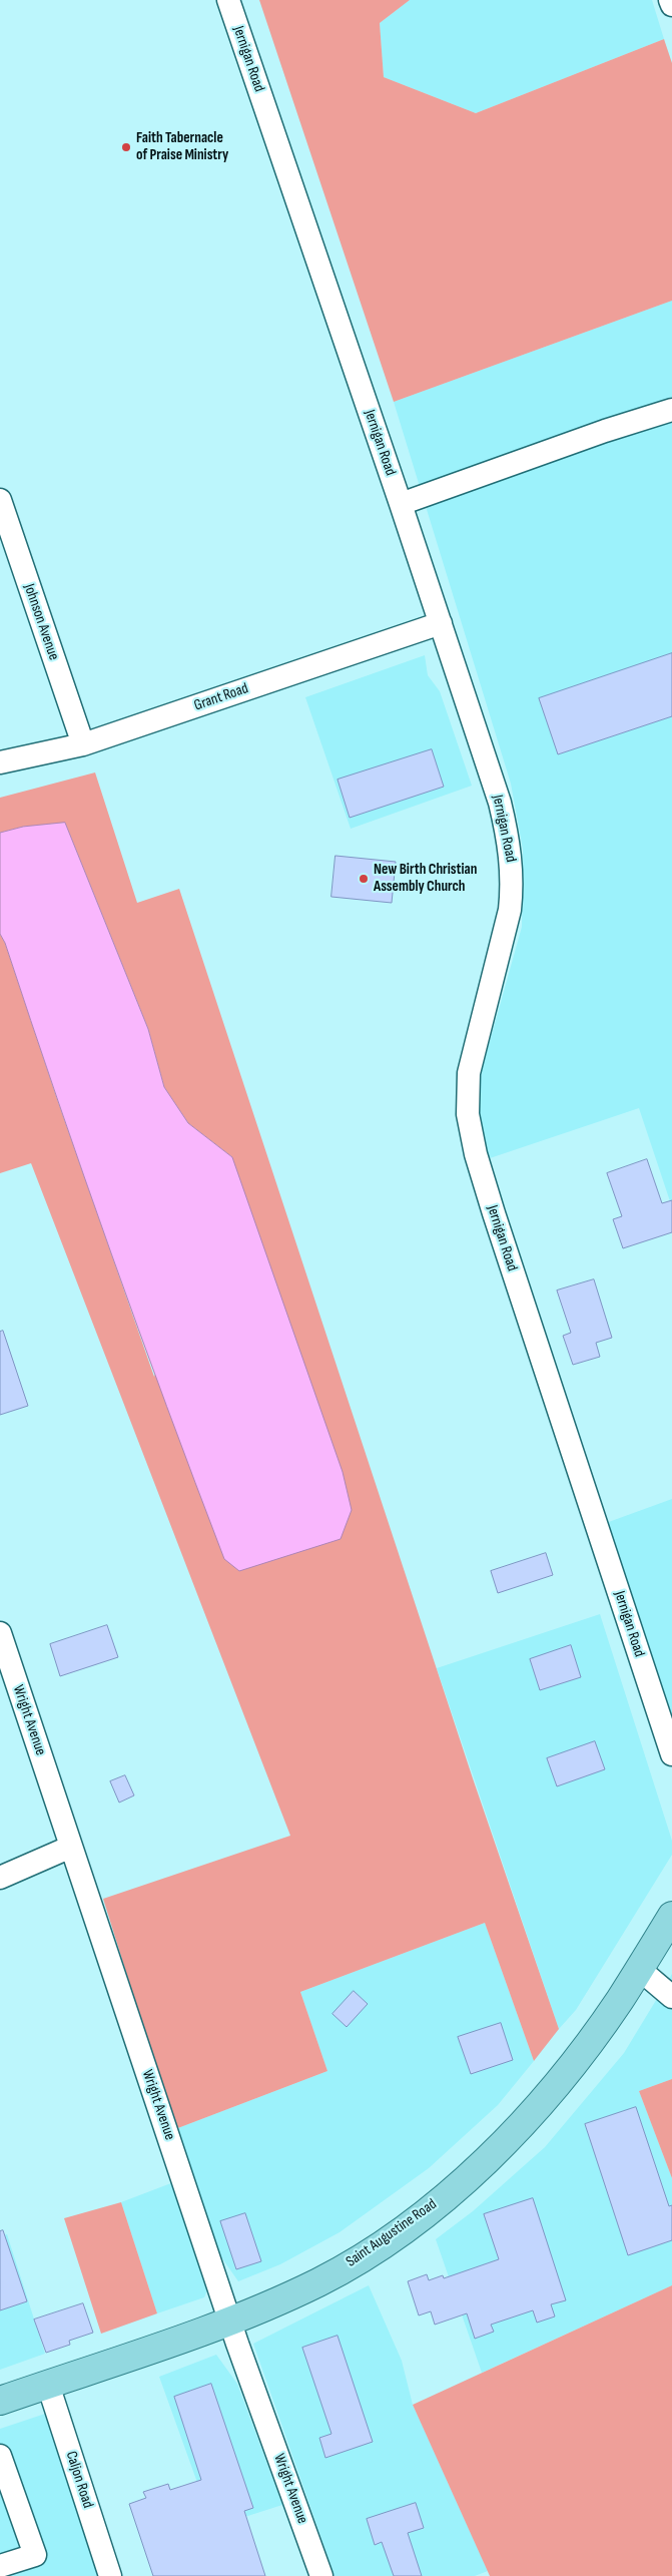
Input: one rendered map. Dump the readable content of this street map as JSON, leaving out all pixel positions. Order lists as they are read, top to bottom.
{
  "streets": {
    "main road": ["Saint Augustine Road"],
    "street": [
      "Jernigan Road",
      "Johnson Avenue",
      "Grant Road",
      "Wright Avenue",
      "Caljon Road"
    ]
  },
  "crossings": [
    ["Jernigan Road", "Grant Road"],
    ["Johnson Avenue", "Grant Road"],
    ["Wright Avenue", "Saint Augustine Road"],
    ["Saint Augustine Road", "Caljon Road"]
  ],
  "places": ["Faith Tabernacle of Praise Ministry", "New Birth Christian Assembly Church"]
}
